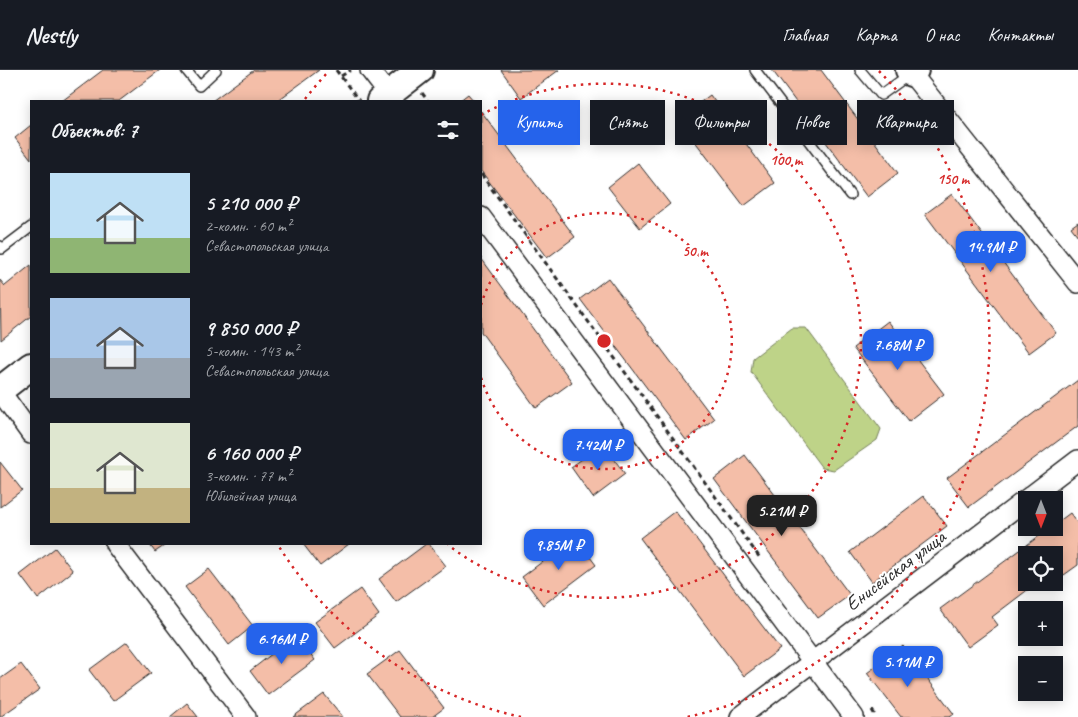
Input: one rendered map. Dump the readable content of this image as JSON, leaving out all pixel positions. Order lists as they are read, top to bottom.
{
  "streets": {
    "street": ["Енисейская улица"]
  },
  "north": "bottom",
  "page": {
    "header": "Nestly",
    "nav": [
      "Главная",
      "Карта",
      "О нас",
      "Контакты"
    ],
    "chip": [
      "Купить",
      "Снять",
      "Фильтры",
      "Новое",
      "Квартира"
    ],
    "heading": "Объектов: 7",
    "list": [
      {
        "name": "5 210 000 ₽",
        "note": "2-комн. · 60 m² · Севастопольская улица"
      },
      {
        "name": "9 850 000 ₽",
        "note": "5-комн. · 143 m² · Севастопольская улица"
      },
      {
        "name": "6 160 000 ₽",
        "note": "3-комн. · 77 m² · Юбилейная улица"
      }
    ],
    "price": [
      "14.9M ₽",
      "7.68M ₽",
      "7.42M ₽",
      "5.21M ₽",
      "9.85M ₽",
      "6.16M ₽",
      "5.11M ₽"
    ],
    "map_buttons": ["+", "−"]
  },
  "rings": ["100 m", "150 m", "50 m"]
}
